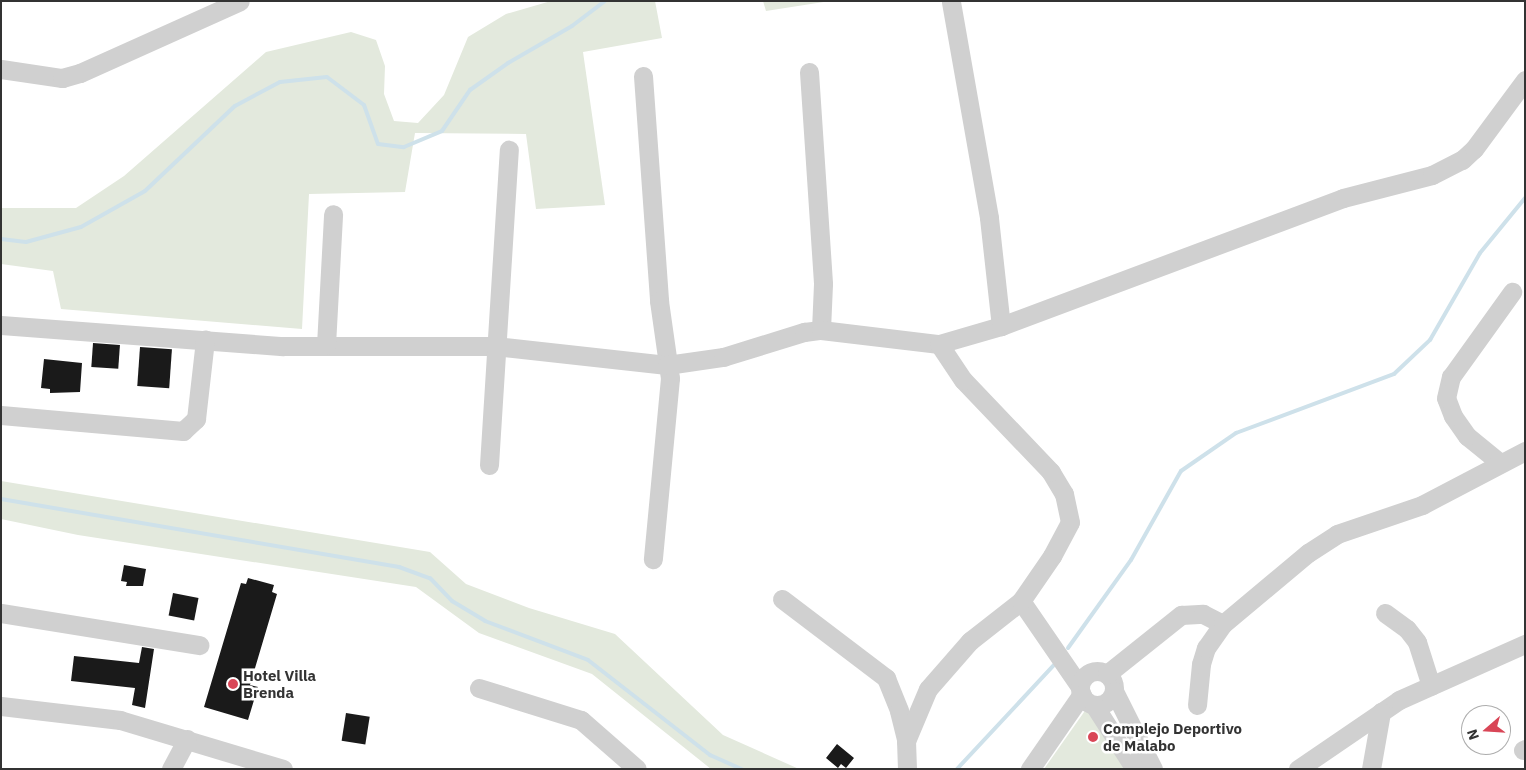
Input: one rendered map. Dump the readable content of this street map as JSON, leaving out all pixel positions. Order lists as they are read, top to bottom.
{
  "places": ["Hotel Villa Brenda", "Complejo Deportivo de Malabo"],
  "north": "left"
}
